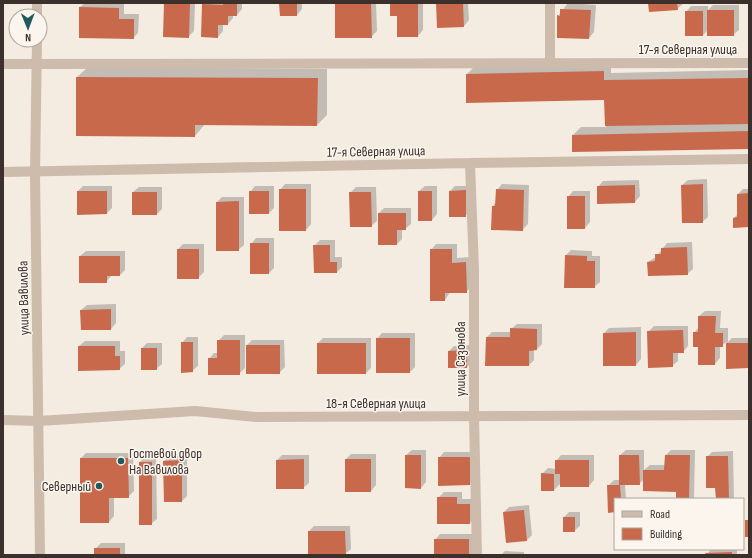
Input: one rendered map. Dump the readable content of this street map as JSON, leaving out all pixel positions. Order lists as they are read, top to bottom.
{
  "streets": {
    "street": [
      "17-я Северная улица",
      "улица Вавилова",
      "улица Сазонова",
      "18-я Северная улица"
    ]
  },
  "crossings": [
    ["17-я Северная улица", "улица Вавилова"],
    ["17-я Северная улица", "улица Сазонова"],
    ["улица Вавилова", "18-я Северная улица"],
    ["улица Сазонова", "18-я Северная улица"]
  ],
  "places": ["Гостевой двор На Вавилова", "Северный"],
  "legend": ["Road", "Building"],
  "north": "bottom"
}
